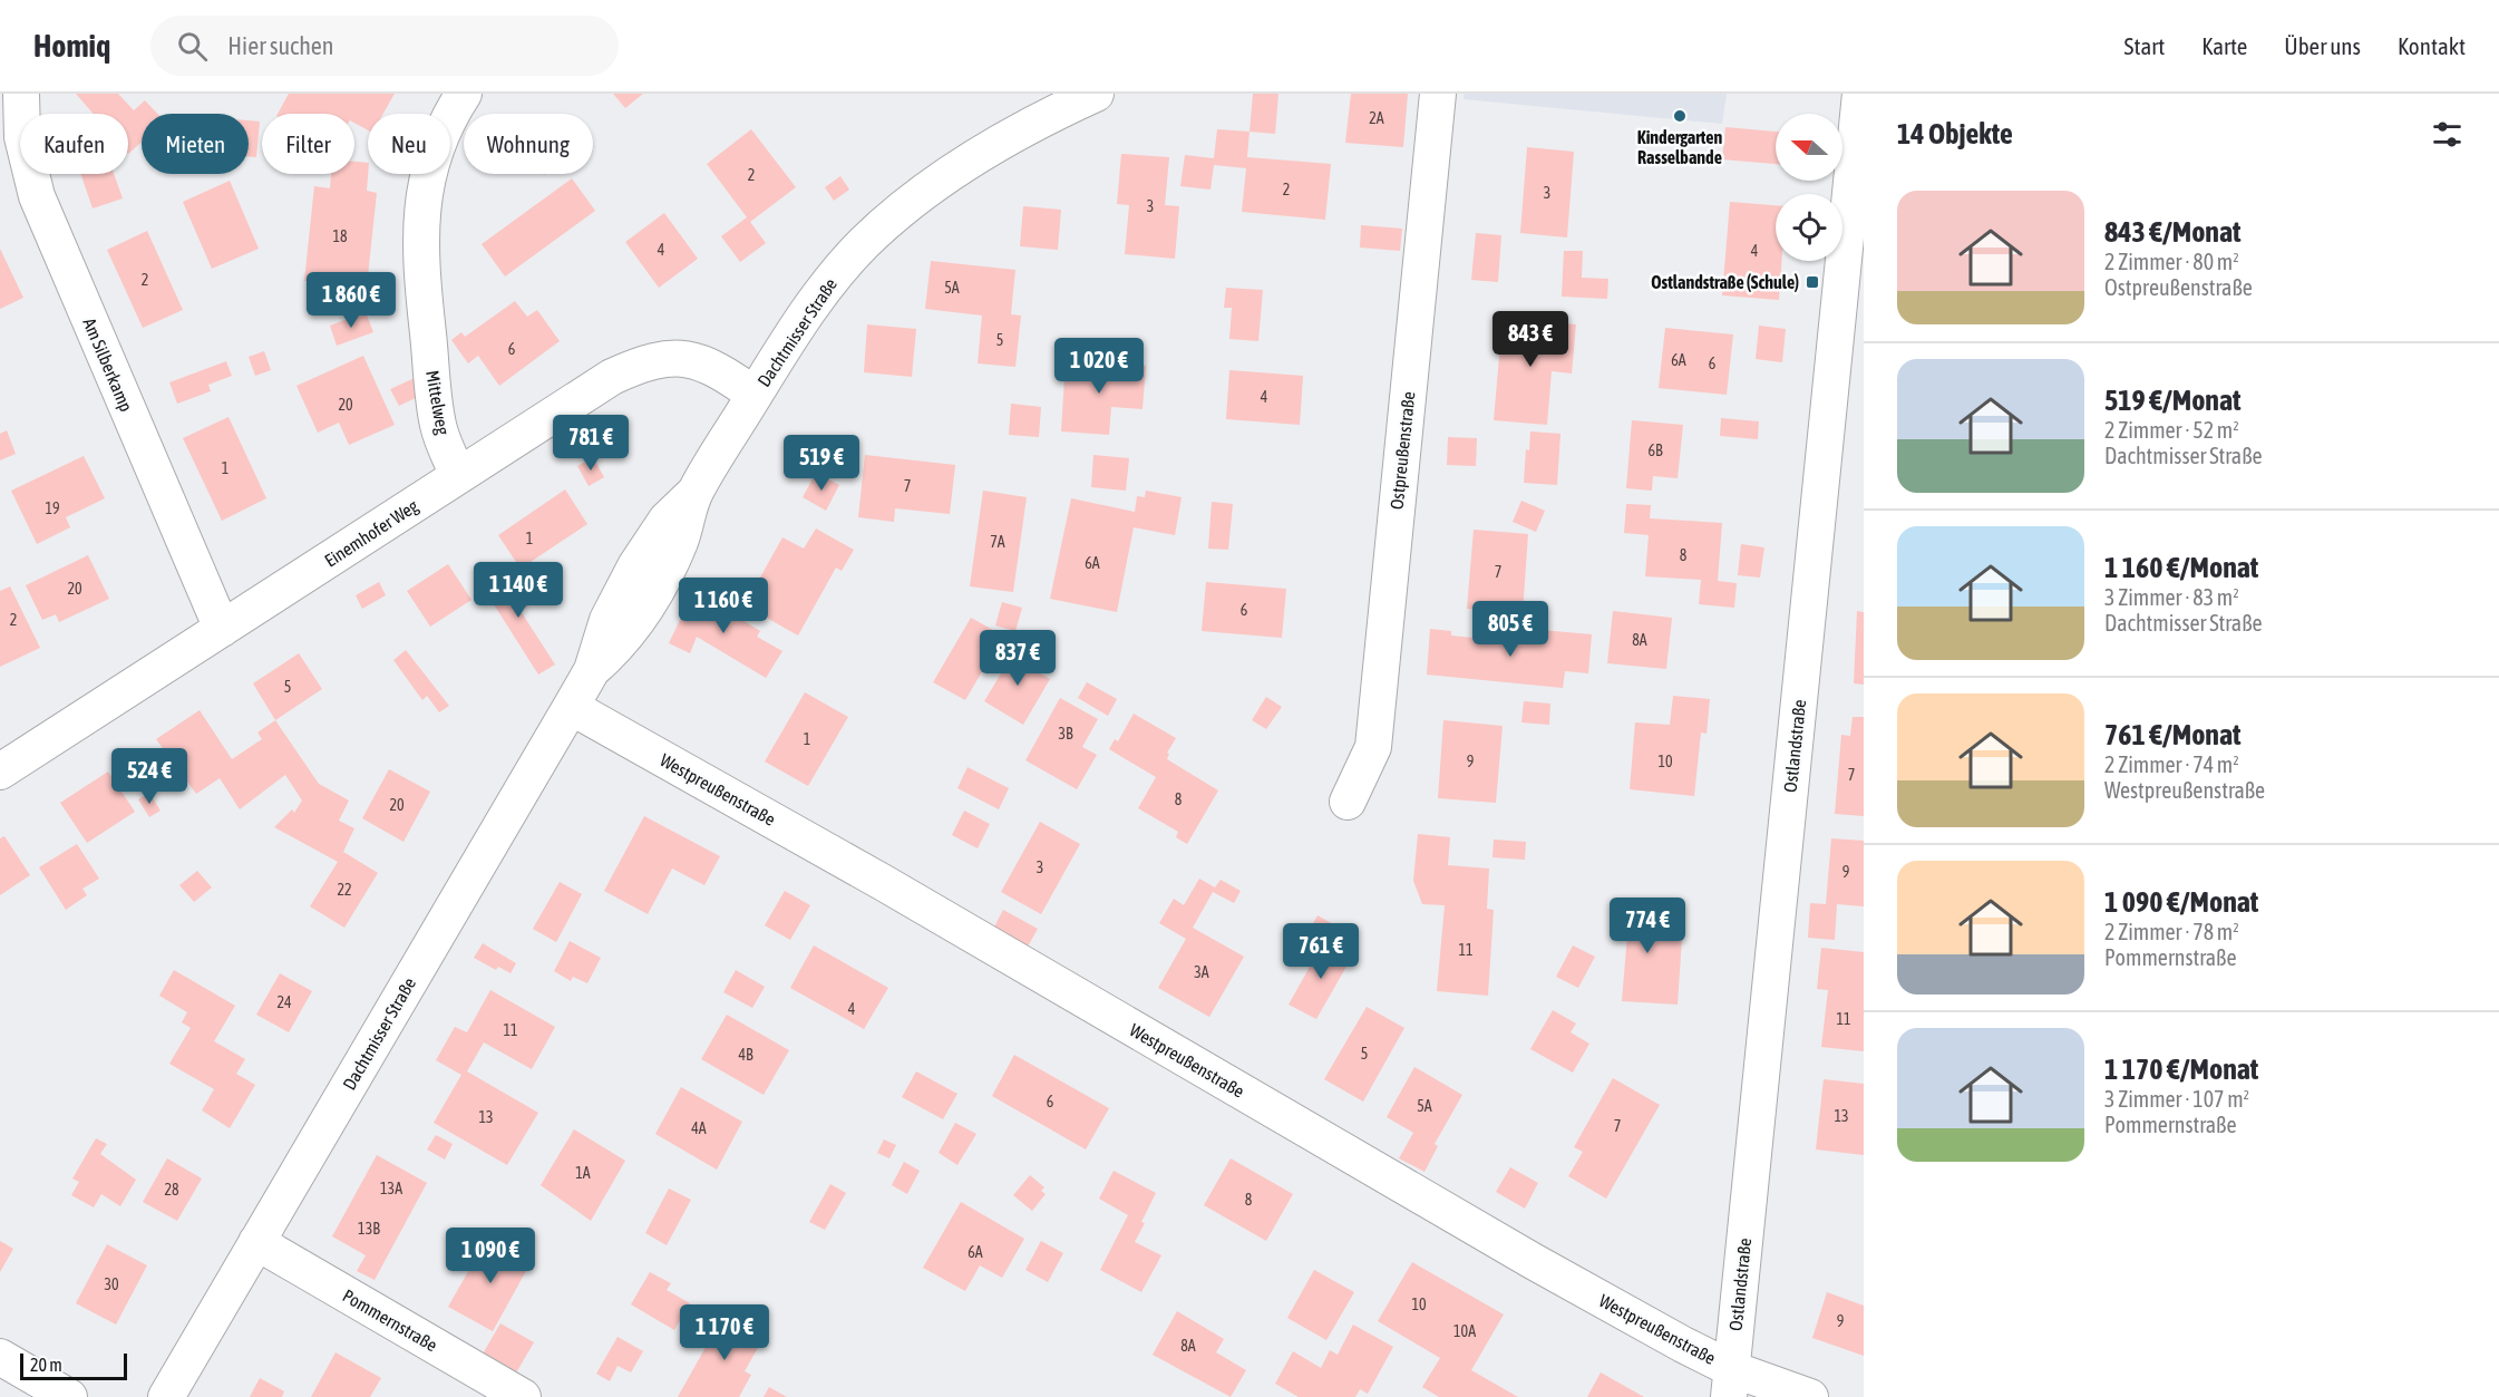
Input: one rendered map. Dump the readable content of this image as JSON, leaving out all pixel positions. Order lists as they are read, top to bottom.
{
  "streets": {
    "street": [
      "Dachtmisser Straße",
      "Am Silberkamp",
      "Mittelweg",
      "Ostpreußenstraße",
      "Einemhofer Weg",
      "Ostlandstraße",
      "Westpreußenstraße",
      "Pommernstraße"
    ]
  },
  "crossings": [
    ["Dachtmisser Straße", "Einemhofer Weg"],
    ["Dachtmisser Straße", "Westpreußenstraße"],
    ["Dachtmisser Straße", "Pommernstraße"],
    ["Am Silberkamp", "Einemhofer Weg"],
    ["Mittelweg", "Einemhofer Weg"],
    ["Ostlandstraße", "Westpreußenstraße"]
  ],
  "places": {
    "other": ["Kindergarten Rasselbande"],
    "transit": ["Ostlandstraße (Schule)"]
  },
  "house_numbers": [
    "2A",
    "2",
    "2",
    "3",
    "3",
    "18",
    "4",
    "4",
    "2",
    "5A",
    "5",
    "6",
    "6A",
    "6",
    "4",
    "20",
    "6B",
    "1",
    "7",
    "19",
    "1",
    "7A",
    "8",
    "6A",
    "7",
    "20",
    "6",
    "2",
    "8A",
    "5",
    "3B",
    "1",
    "9",
    "10",
    "7",
    "8",
    "20",
    "3",
    "9",
    "22",
    "11",
    "3A",
    "24",
    "4",
    "11",
    "11",
    "5",
    "4B",
    "6",
    "5A",
    "13",
    "13",
    "7",
    "4A",
    "1A",
    "13A",
    "28",
    "8",
    "13B",
    "6A",
    "30",
    "10",
    "9",
    "10A",
    "8A"
  ],
  "scale_bar": "20 m",
  "north": "left",
  "page": {
    "header": "Homiq",
    "search": "Hier suchen",
    "nav": [
      "Start",
      "Karte",
      "Über uns",
      "Kontakt"
    ],
    "heading": "14 Objekte",
    "chip": [
      "Kaufen",
      "Mieten",
      "Filter",
      "Neu",
      "Wohnung"
    ],
    "list": [
      {
        "name": "843 €/Monat",
        "note": "2 Zimmer · 80 m² · Ostpreußenstraße"
      },
      {
        "name": "519 €/Monat",
        "note": "2 Zimmer · 52 m² · Dachtmisser Straße"
      },
      {
        "name": "1 160 €/Monat",
        "note": "3 Zimmer · 83 m² · Dachtmisser Straße"
      },
      {
        "name": "761 €/Monat",
        "note": "2 Zimmer · 74 m² · Westpreußenstraße"
      },
      {
        "name": "1 090 €/Monat",
        "note": "2 Zimmer · 78 m² · Pommernstraße"
      },
      {
        "name": "1 170 €/Monat",
        "note": "3 Zimmer · 107 m² · Pommernstraße"
      }
    ],
    "price": [
      "1 860 €",
      "843 €",
      "1 020 €",
      "781 €",
      "519 €",
      "1 140 €",
      "1 160 €",
      "805 €",
      "837 €",
      "524 €",
      "774 €",
      "761 €",
      "1 090 €",
      "1 170 €"
    ],
    "scale": "20 m"
  }
}
